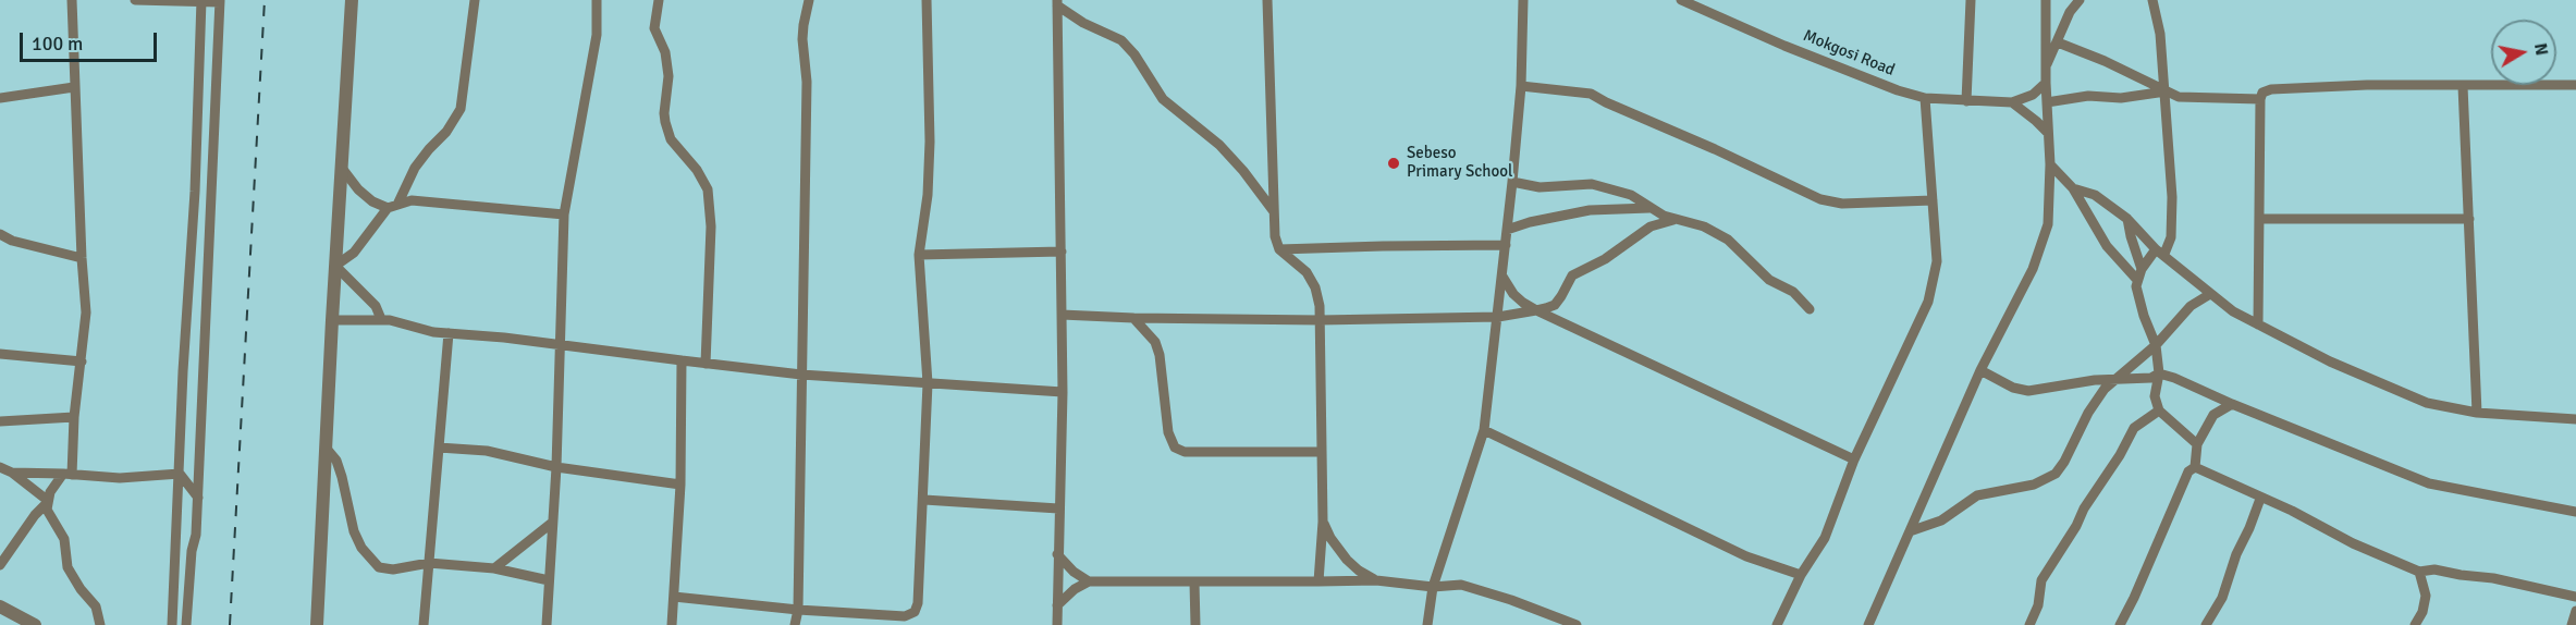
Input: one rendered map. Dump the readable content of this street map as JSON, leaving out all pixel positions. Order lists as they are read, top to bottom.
{
  "streets": {
    "street": ["Mokgosi Road"]
  },
  "places": ["Sebeso Primary School"],
  "scale_bar": "100 m",
  "north": "right"
}
